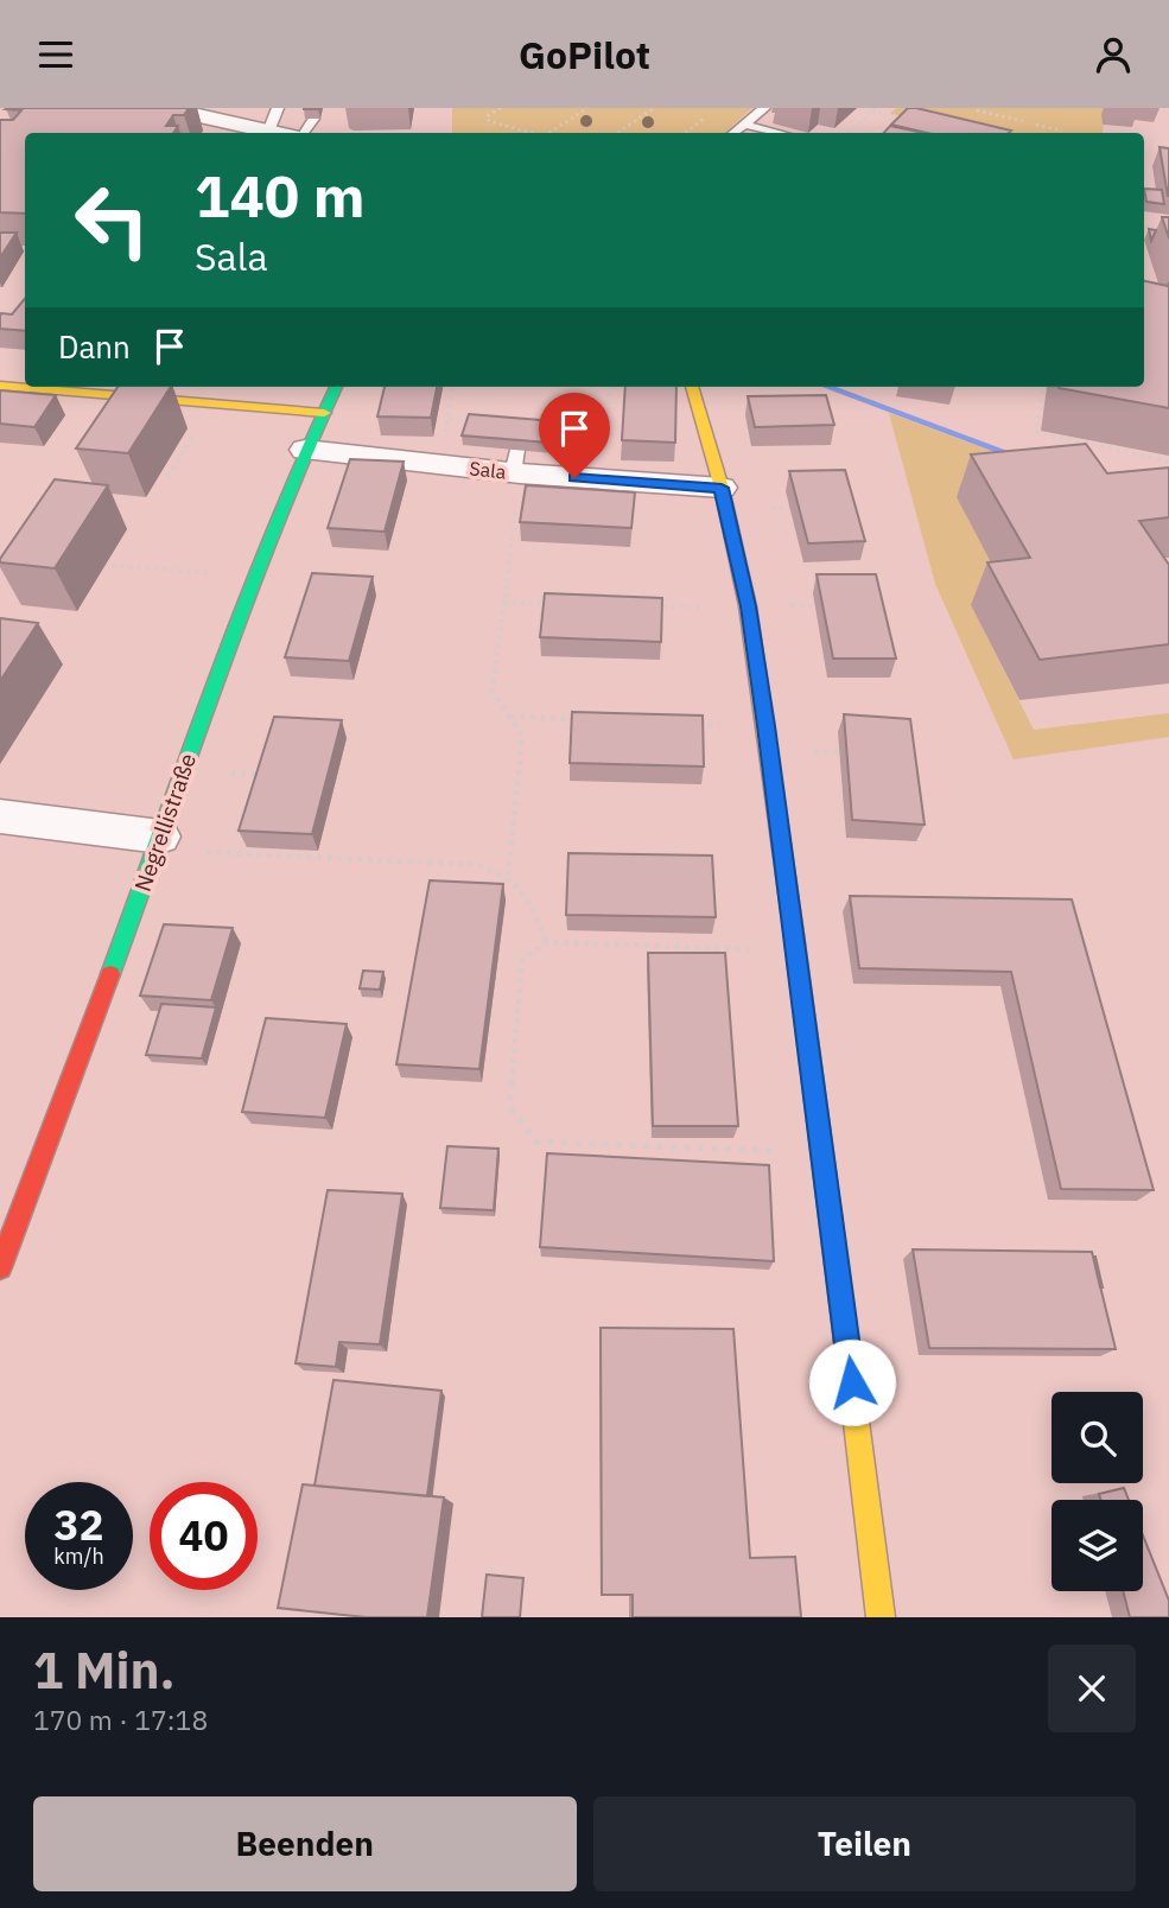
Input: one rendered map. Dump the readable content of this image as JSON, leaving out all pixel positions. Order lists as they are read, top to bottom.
{
  "streets": {
    "street": ["Sala", "Negrellistraße"]
  },
  "crossings": [
    ["Sala", "Negrellistraße"]
  ],
  "page": {
    "header": "GoPilot",
    "turn": ["140 m", "Sala"],
    "then": "Dann",
    "speed": "32 km/h",
    "limit": "40",
    "heading": ["1 Min.", "170 m · 17:18"],
    "buttons": ["Beenden", "Teilen"]
  }
}
